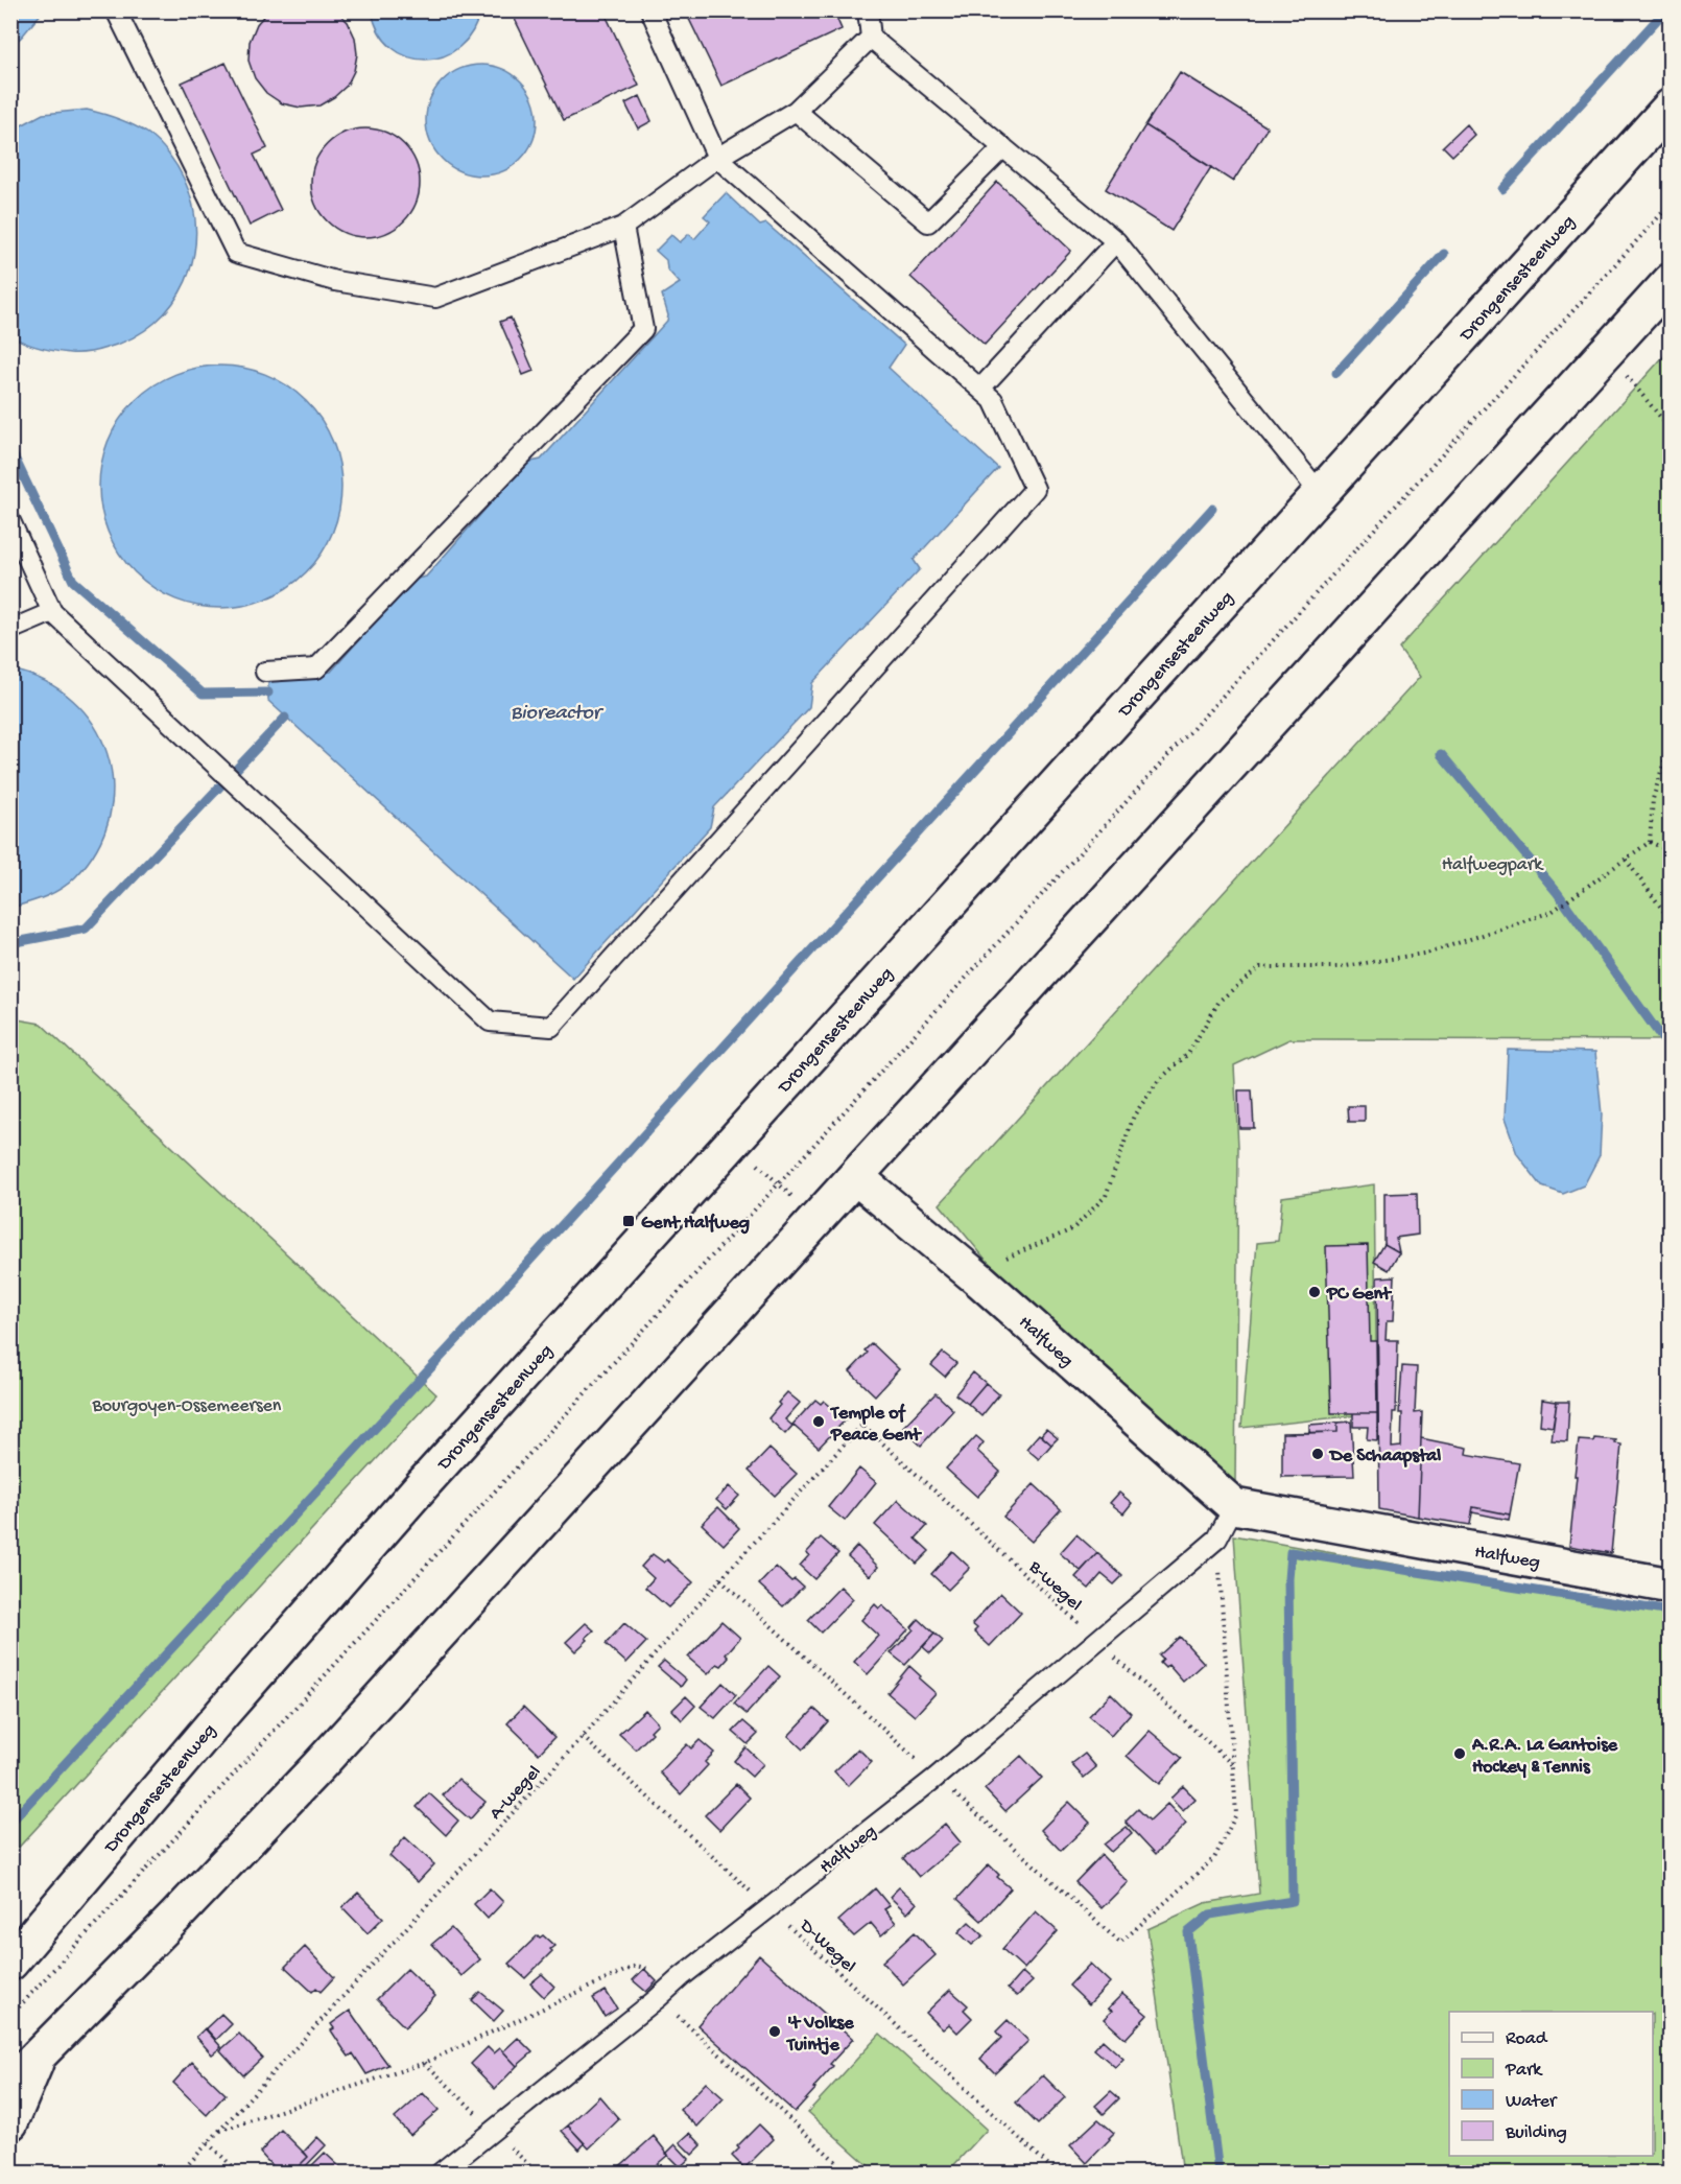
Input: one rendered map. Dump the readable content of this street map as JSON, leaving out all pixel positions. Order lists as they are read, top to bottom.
{
  "streets": {
    "main road": ["Drongensesteenweg", "Halfweg"],
    "path": ["B-wegel", "A-wegel", "D-Wegel"]
  },
  "crossings": [
    ["Halfweg", "B-wegel"],
    ["Halfweg", "D-Wegel"],
    ["B-wegel", "A-wegel"],
    ["A-wegel", "D-Wegel"]
  ],
  "water": ["Bioreactor"],
  "parks": ["Halfwegpark", "Bourgoyen-Ossemeersen"],
  "places": {
    "transit": ["Gent Halfweg"],
    "other": [
      "PC Gent",
      "Temple of Peace Gent",
      "De Schaapstal",
      "A.R.A. La Gantoise Hockey & Tennis",
      "'t Volkse Tuintje"
    ]
  },
  "legend": [
    "Road",
    "Park",
    "Water",
    "Building"
  ]
}
